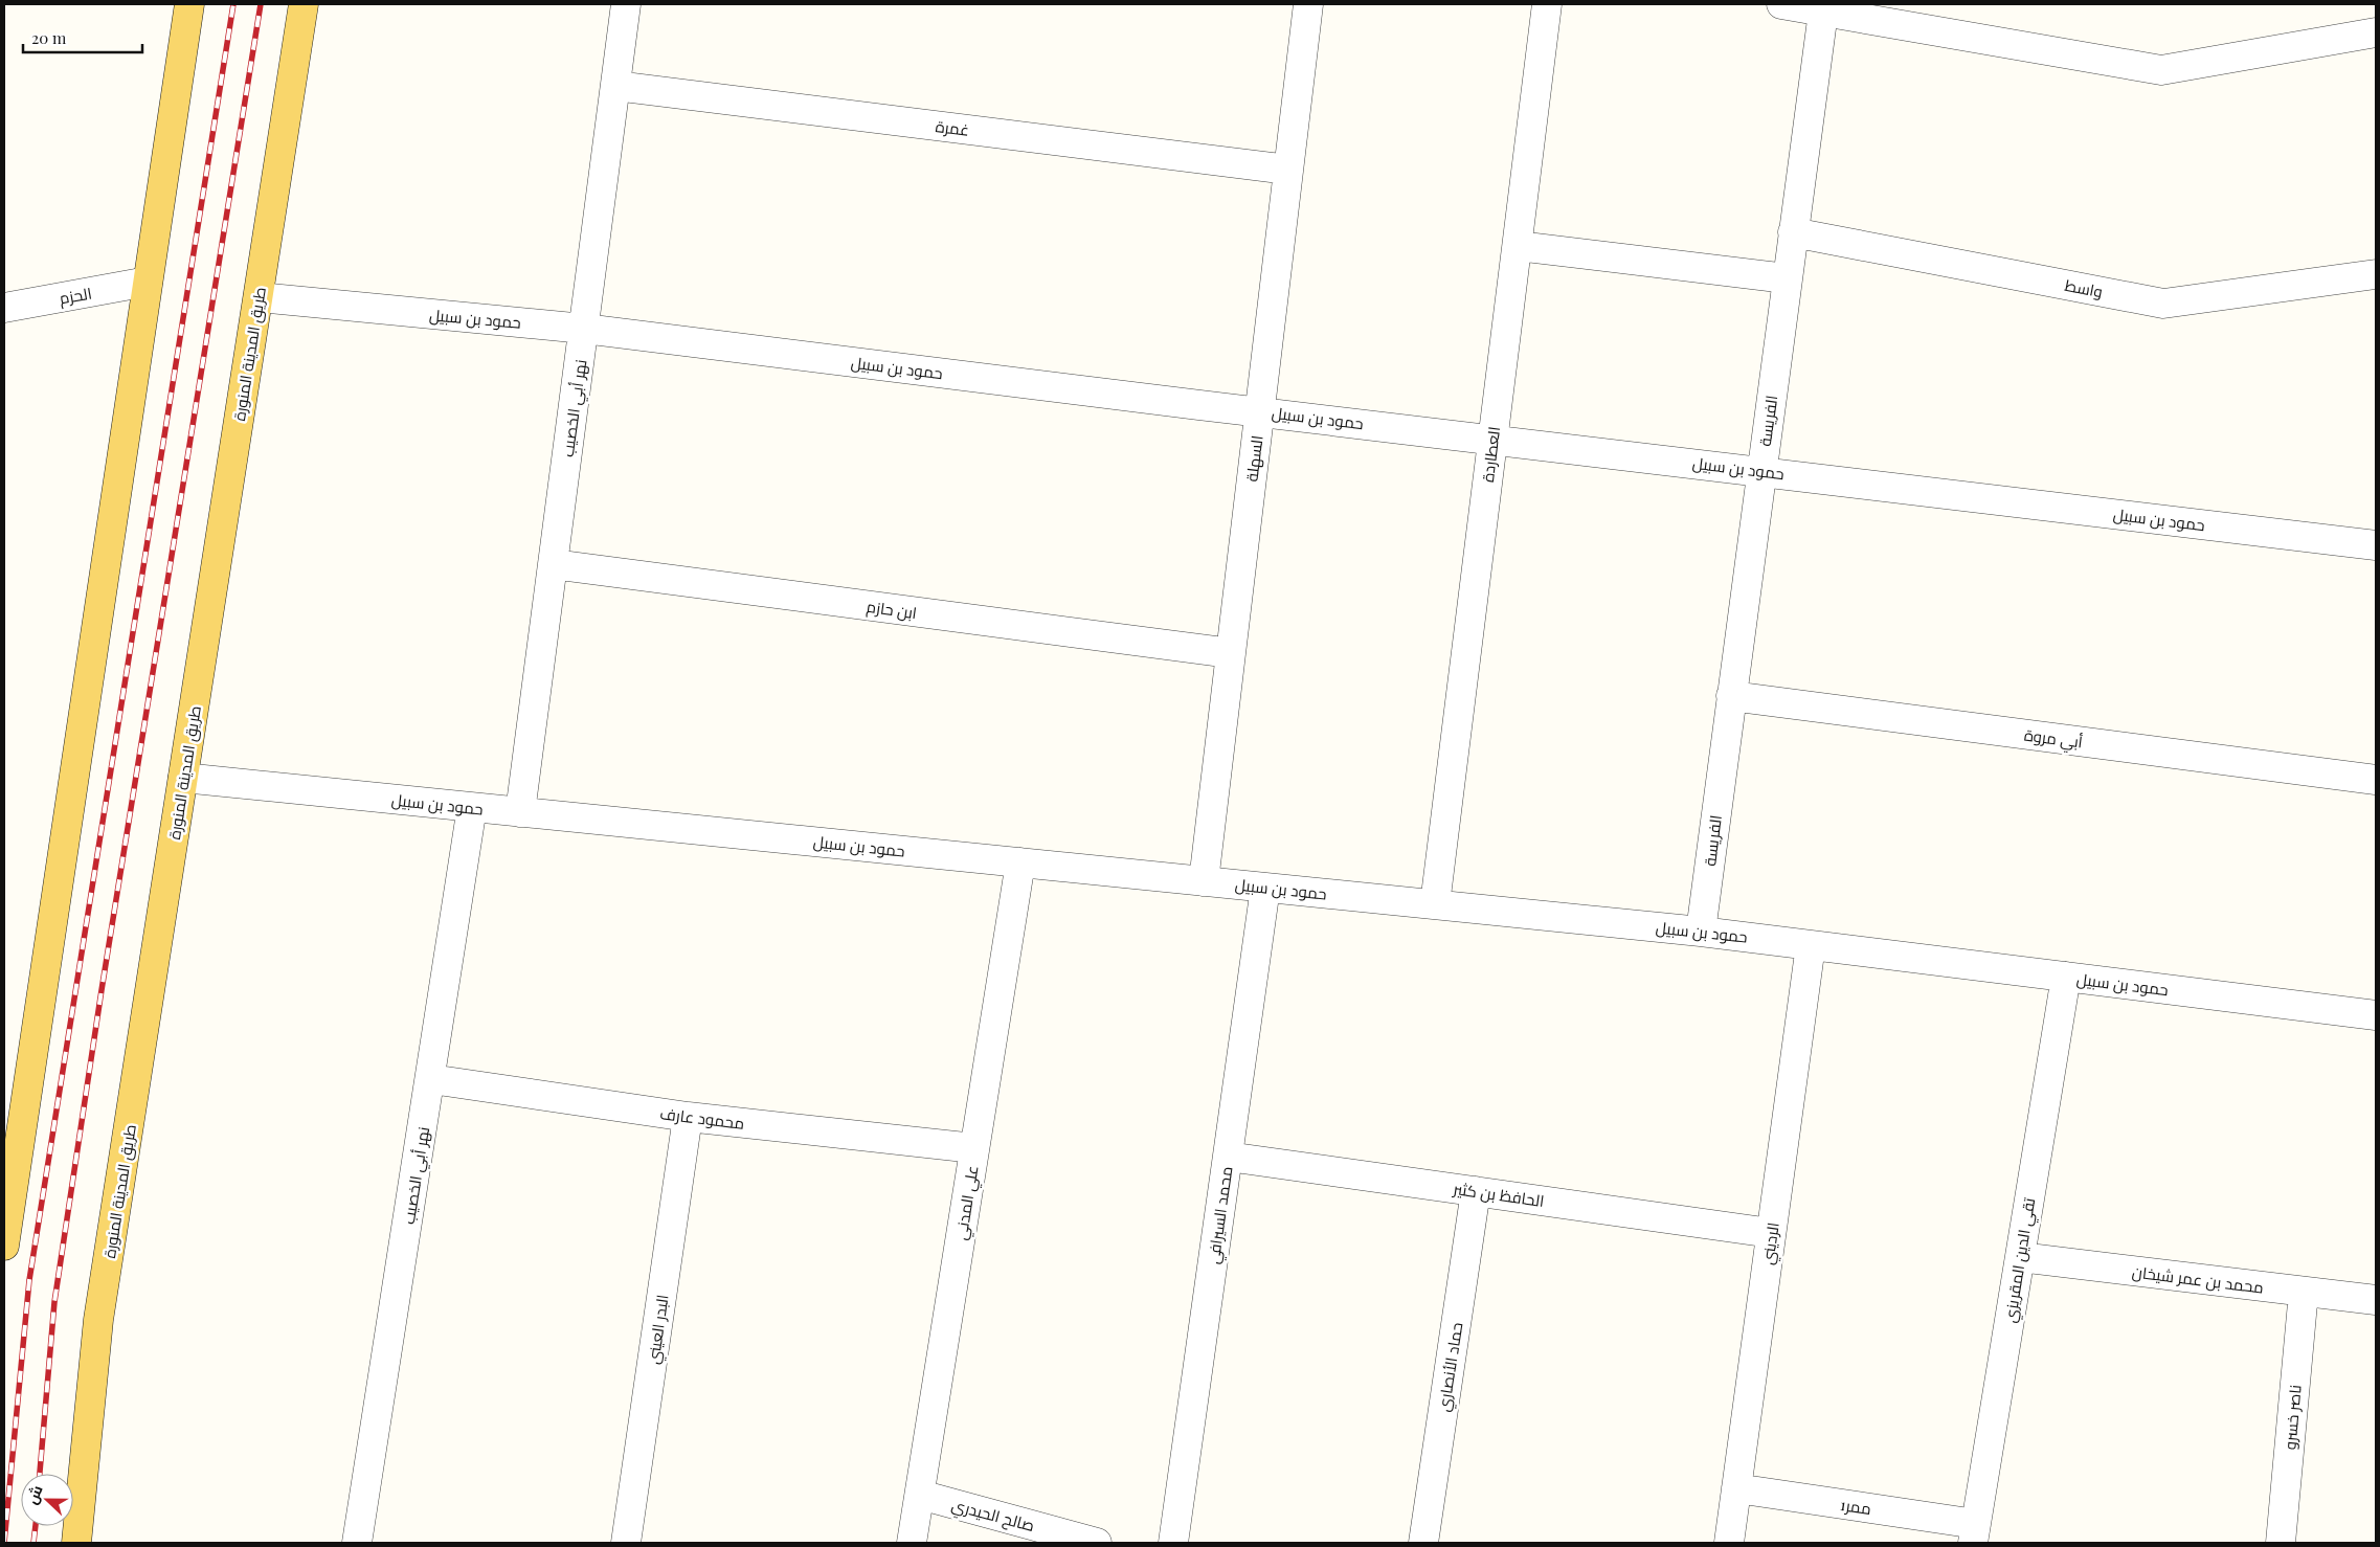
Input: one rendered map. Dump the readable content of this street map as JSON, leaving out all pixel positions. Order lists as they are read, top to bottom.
{
  "streets": {
    "main road": ["طريق المدينة المنورة"],
    "street": [
      "غمرة",
      "واسط",
      "الحزم",
      "حمود بن سبيل",
      "نهر أبي الخصيب",
      "الفريسة",
      "العطاردة",
      "السهلة",
      "ابن حازم",
      "أبي مروة",
      "محمود عارف",
      "الحافظ بن كثير",
      "علي المدني",
      "محمد السيرافي",
      "الرديني",
      "تقي الدين المقريزي",
      "محمد بن عمر شيخان",
      "البدر العيني",
      "حماد الأنصاري",
      "ناصر خسرو",
      "ممر1",
      "صالح الحيدري"
    ]
  },
  "crossings": [
    ["غمرة", "نهر أبي الخصيب"],
    ["غمرة", "السهلة"],
    ["واسط", "الفريسة"],
    ["حمود بن سبيل", "طريق المدينة المنورة"],
    ["حمود بن سبيل", "نهر أبي الخصيب"],
    ["حمود بن سبيل", "الفريسة"],
    ["حمود بن سبيل", "العطاردة"],
    ["حمود بن سبيل", "السهلة"],
    ["حمود بن سبيل", "علي المدني"],
    ["حمود بن سبيل", "محمد السيرافي"],
    ["حمود بن سبيل", "الرديني"],
    ["حمود بن سبيل", "تقي الدين المقريزي"],
    ["نهر أبي الخصيب", "ابن حازم"],
    ["نهر أبي الخصيب", "محمود عارف"],
    ["الفريسة", "أبي مروة"],
    ["السهلة", "ابن حازم"],
    ["محمود عارف", "علي المدني"],
    ["محمود عارف", "البدر العيني"],
    ["الحافظ بن كثير", "محمد السيرافي"],
    ["الحافظ بن كثير", "الرديني"],
    ["الحافظ بن كثير", "حماد الأنصاري"],
    ["علي المدني", "صالح الحيدري"],
    ["الرديني", "ممر1"],
    ["تقي الدين المقريزي", "محمد بن عمر شيخان"],
    ["تقي الدين المقريزي", "ممر1"],
    ["محمد بن عمر شيخان", "ناصر خسرو"]
  ],
  "scale_bar": "20 m",
  "north": "left"
}
